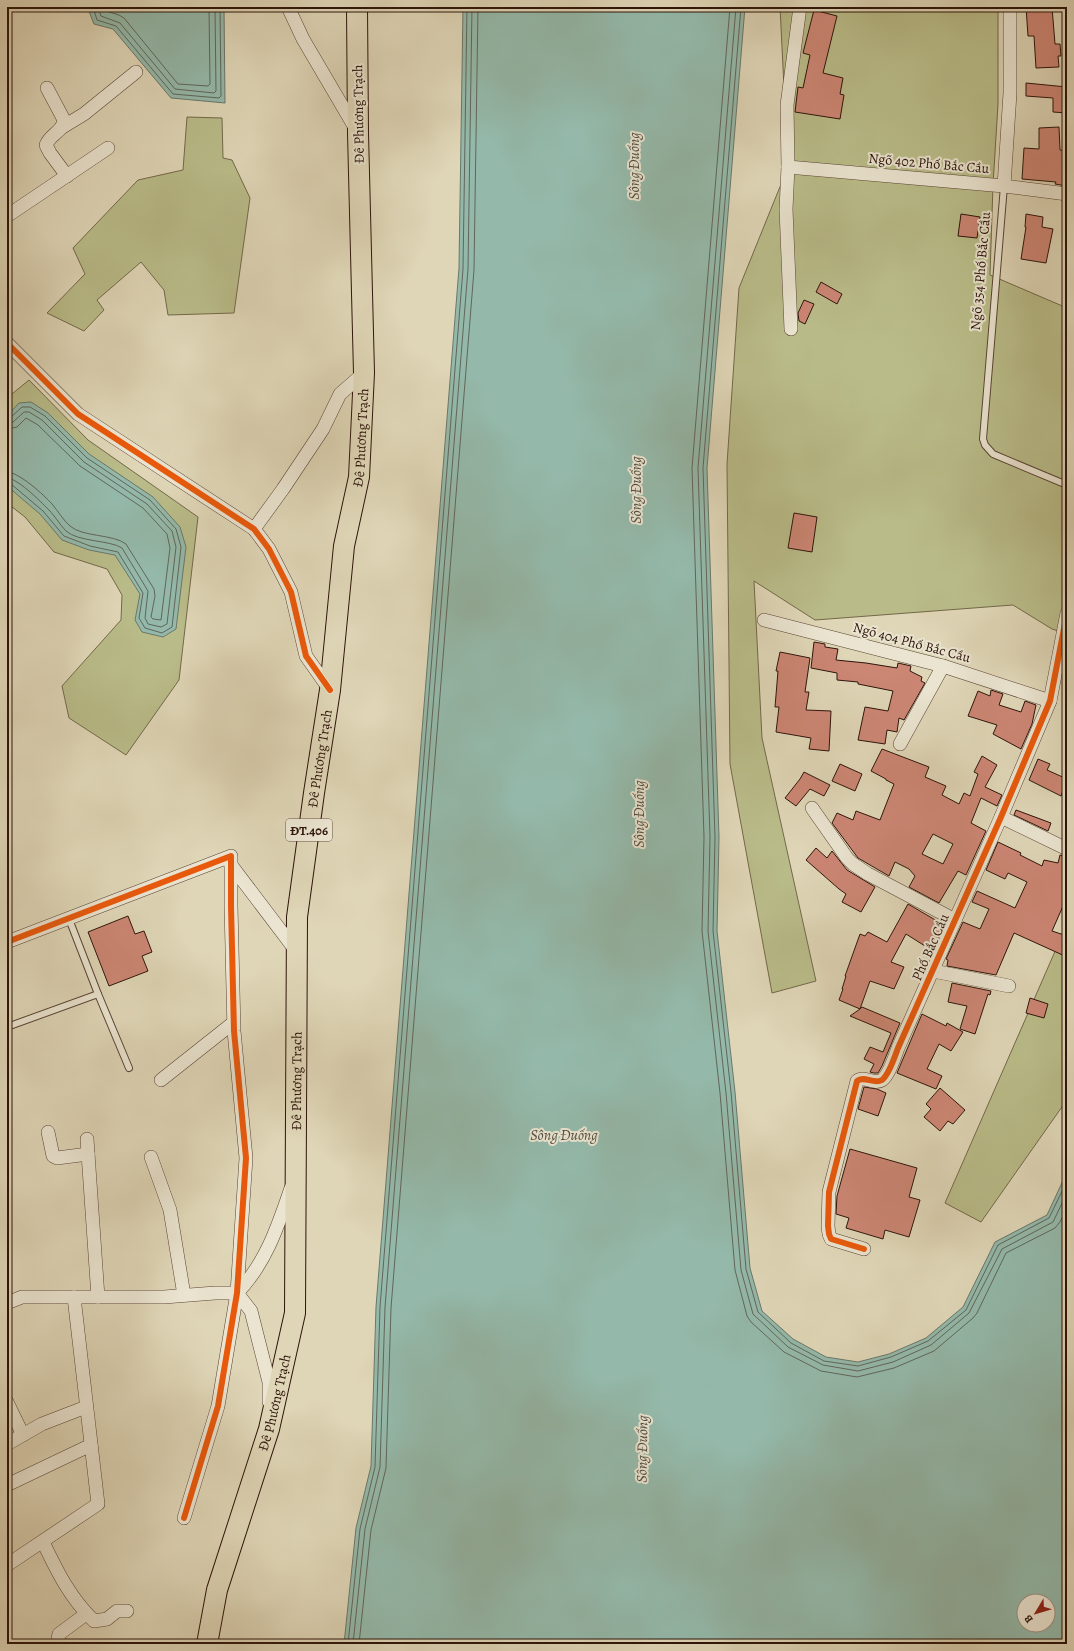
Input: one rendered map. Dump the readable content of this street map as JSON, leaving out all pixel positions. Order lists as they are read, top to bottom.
{
  "streets": {
    "main road": ["Đê Phương Trạch", "ĐT.406"],
    "street": [
      "Ngõ 402 Phố Bắc Cầu",
      "Ngõ 354 Phố Bắc Cầu",
      "Ngõ 404 Phố Bắc Cầu",
      "Phố Bắc Cầu"
    ]
  },
  "crossings": [
    ["Ngõ 402 Phố Bắc Cầu", "Ngõ 354 Phố Bắc Cầu"],
    ["Ngõ 404 Phố Bắc Cầu", "Phố Bắc Cầu"]
  ],
  "water": ["Sông Đuống"],
  "north": "bottom left"
}
